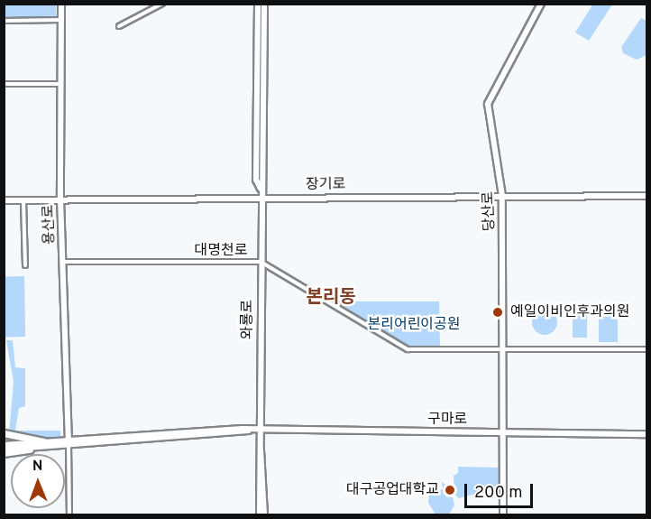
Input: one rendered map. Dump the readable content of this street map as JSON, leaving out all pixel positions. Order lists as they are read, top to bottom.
{
  "streets": {
    "main road": [
      "장기로",
      "당산로",
      "용산로",
      "와룡로",
      "구마로"
    ],
    "street": ["대명천로"]
  },
  "crossings": [
    ["장기로", "당산로"],
    ["장기로", "용산로"],
    ["장기로", "와룡로"],
    ["당산로", "대명천로"],
    ["당산로", "구마로"],
    ["용산로", "대명천로"],
    ["용산로", "구마로"],
    ["대명천로", "와룡로"],
    ["와룡로", "구마로"]
  ],
  "districts": ["본리동"],
  "parks": ["본리어린이공원"],
  "places": ["예일이비인후과의원", "대구공업대학교"],
  "scale_bar": "200 m",
  "north": "top"
}
